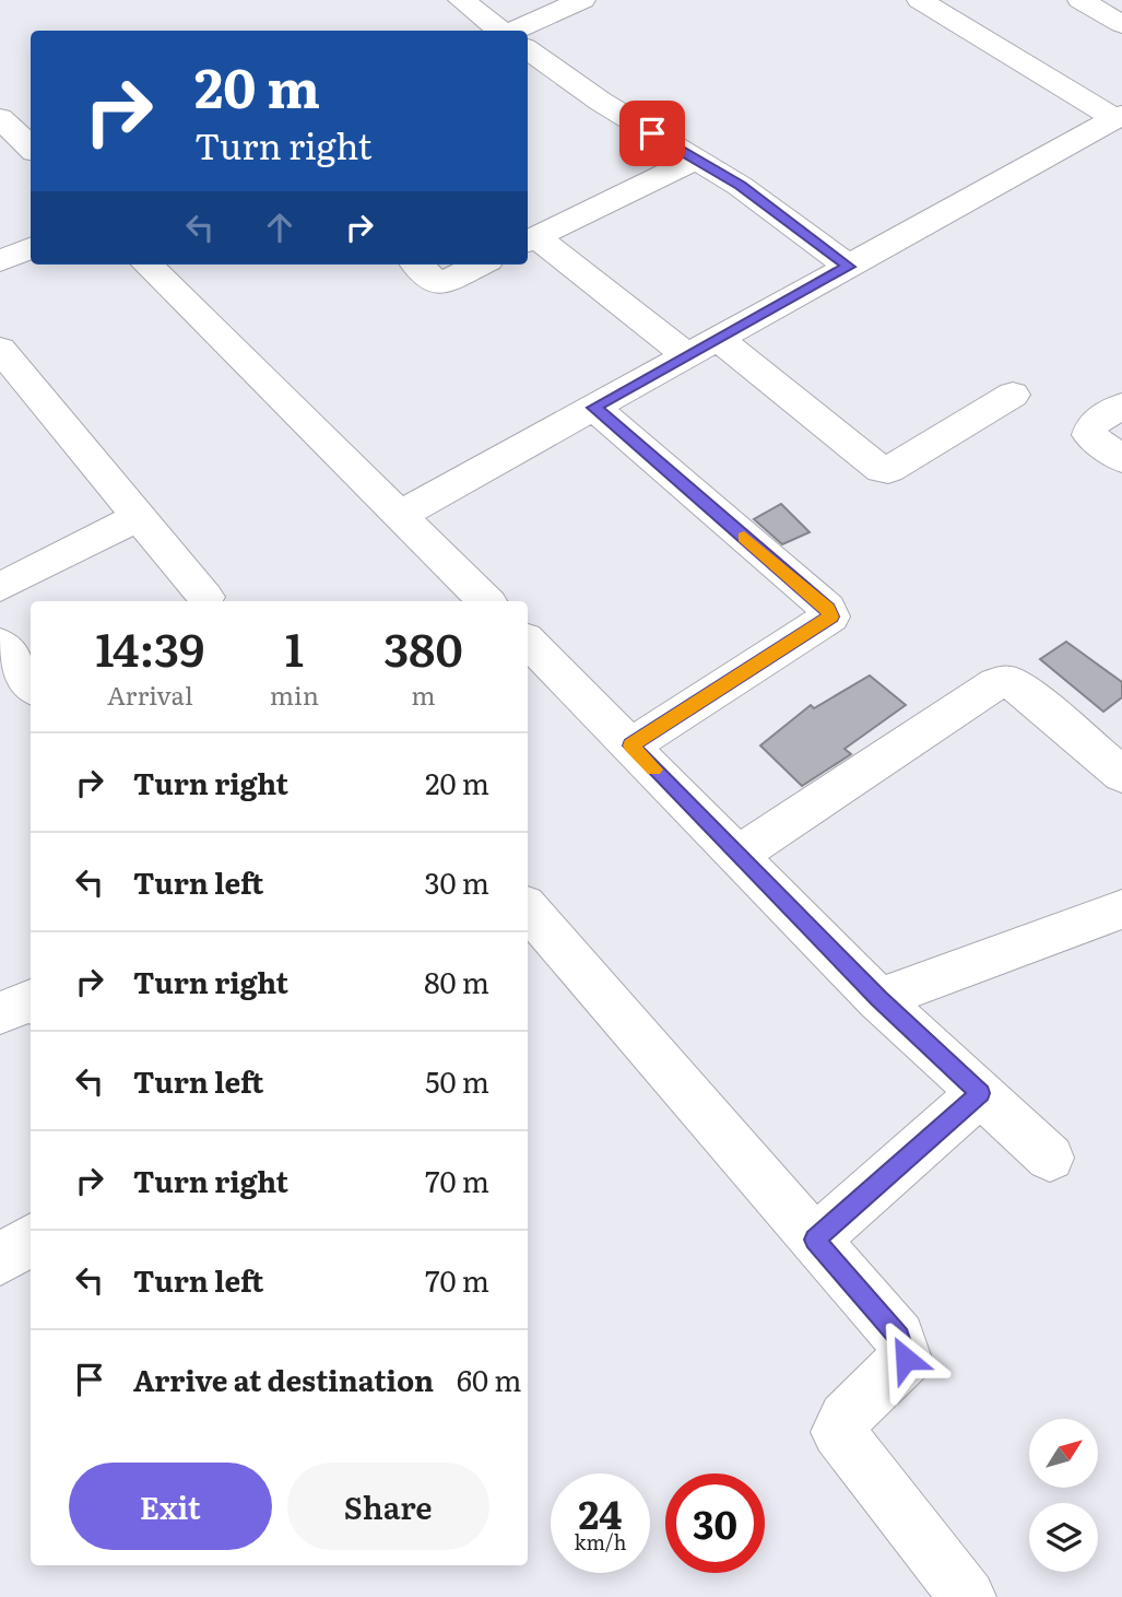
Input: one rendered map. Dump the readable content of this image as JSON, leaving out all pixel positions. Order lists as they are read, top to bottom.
{
  "north": "top right",
  "page": {
    "turn": ["20 m", "Turn right"],
    "eta": [
      "14:39",
      "Arrival",
      "1",
      "min",
      "380",
      "m"
    ],
    "list": [
      {
        "name": "Turn right",
        "value": "20 m"
      },
      {
        "name": "Turn left",
        "value": "30 m"
      },
      {
        "name": "Turn right",
        "value": "80 m"
      },
      {
        "name": "Turn left",
        "value": "50 m"
      },
      {
        "name": "Turn right",
        "value": "70 m"
      },
      {
        "name": "Turn left",
        "value": "70 m"
      },
      {
        "name": "Arrive at destination",
        "value": "60 m"
      }
    ],
    "buttons": ["Exit", "Share"],
    "speed": "24 km/h",
    "limit": "30"
  }
}
